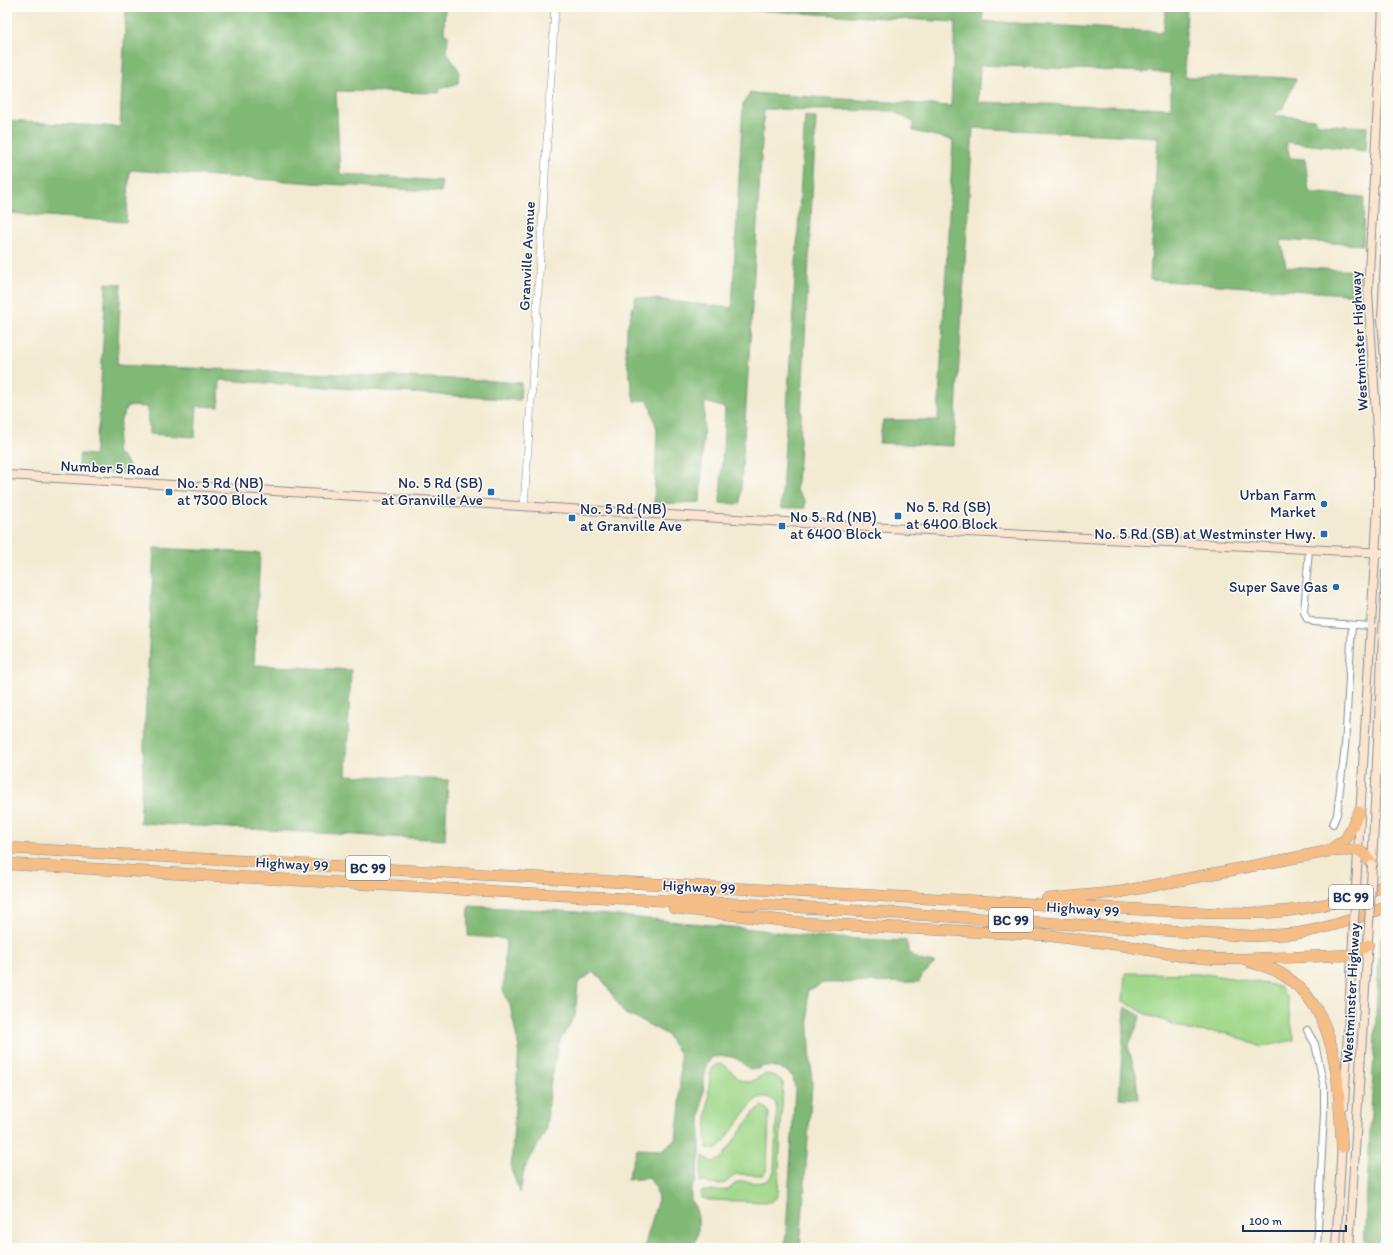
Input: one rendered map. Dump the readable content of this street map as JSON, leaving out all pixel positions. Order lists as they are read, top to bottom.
{
  "streets": {
    "highway": ["Highway 99", "BC 99"],
    "main road": ["Westminster Highway", "Number 5 Road"],
    "street": ["Granville Avenue"]
  },
  "crossings": [
    ["Granville Avenue", "Number 5 Road"],
    ["Westminster Highway", "Number 5 Road"]
  ],
  "places": {
    "transit": [
      "No. 5 Rd (NB) at 7300 Block",
      "No. 5 Rd (SB) at Granville Ave",
      "No 5. Rd (SB) at 6400 Block",
      "No. 5 Rd (NB) at Granville Ave",
      "No 5. Rd (NB) at 6400 Block",
      "No. 5 Rd (SB) at Westminster Hwy."
    ],
    "other": ["Urban Farm Market", "Super Save Gas"]
  },
  "scale_bar": "100 m"
}
